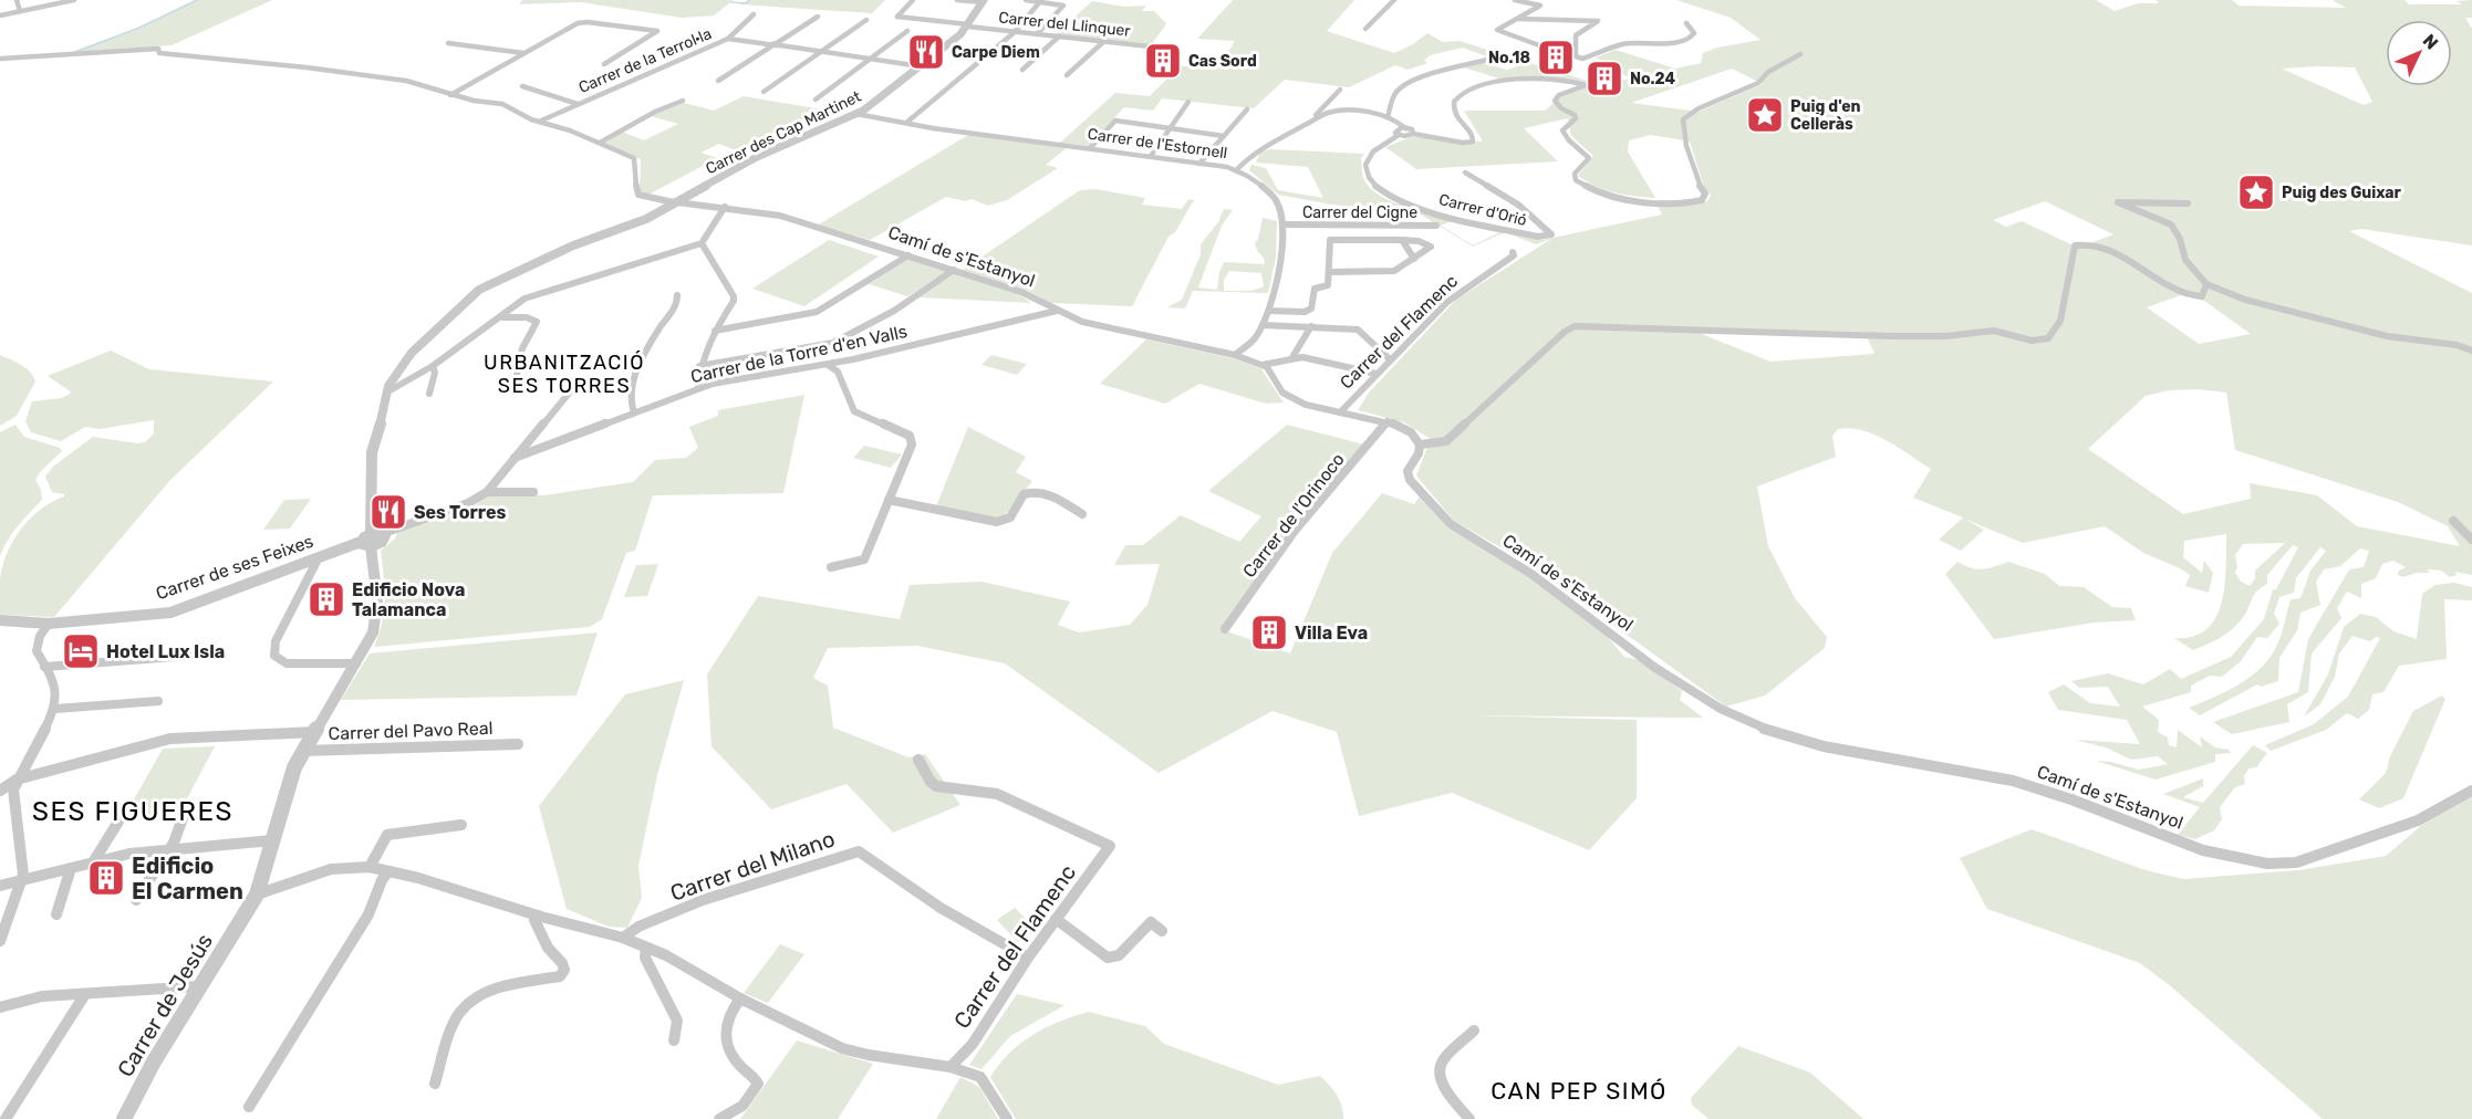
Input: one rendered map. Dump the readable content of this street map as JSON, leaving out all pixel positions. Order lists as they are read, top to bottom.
{
  "streets": {
    "street": [
      "Carrer del Llinquer",
      "Carrer de la Terrol·la",
      "Carrer des Cap Martinet",
      "Carrer de l'Estornell",
      "Carrer d'Orió",
      "Carrer del Cigne",
      "Camí de s'Estanyol",
      "Carrer del Flamenc",
      "Carrer de la Torre d'en Valls",
      "Carrer de l'Orinoco",
      "Carrer de ses Feixes",
      "Carrer del Pavo Real",
      "Carrer del Milano",
      "Carrer de Jesús"
    ]
  },
  "crossings": [
    ["Carrer del Llinquer", "Carrer des Cap Martinet"],
    ["Carrer des Cap Martinet", "Carrer de l'Estornell"],
    ["Carrer des Cap Martinet", "Camí de s'Estanyol"],
    ["Carrer des Cap Martinet", "Carrer de Jesús"],
    ["Carrer de l'Estornell", "Carrer del Cigne"],
    ["Camí de s'Estanyol", "Carrer de la Torre d'en Valls"],
    ["Carrer del Flamenc", "Carrer del Milano"],
    ["Carrer de ses Feixes", "Carrer de Jesús"],
    ["Carrer del Pavo Real", "Carrer de Jesús"]
  ],
  "districts": ["URBANITZACIÓ SES TORRES", "SES FIGUERES", "CAN PEP SIMÓ"],
  "places": {
    "restaurant": ["Carpe Diem", "Ses Torres"],
    "building": [
      "No.18",
      "Cas Sord",
      "No.24",
      "Edificio Nova Talamanca",
      "Villa Eva",
      "Edificio El Carmen"
    ],
    "place": ["Puig d'en Celleràs", "Puig des Guixar"],
    "hotel": ["Hotel Lux Isla"]
  },
  "north": "top right"
}
